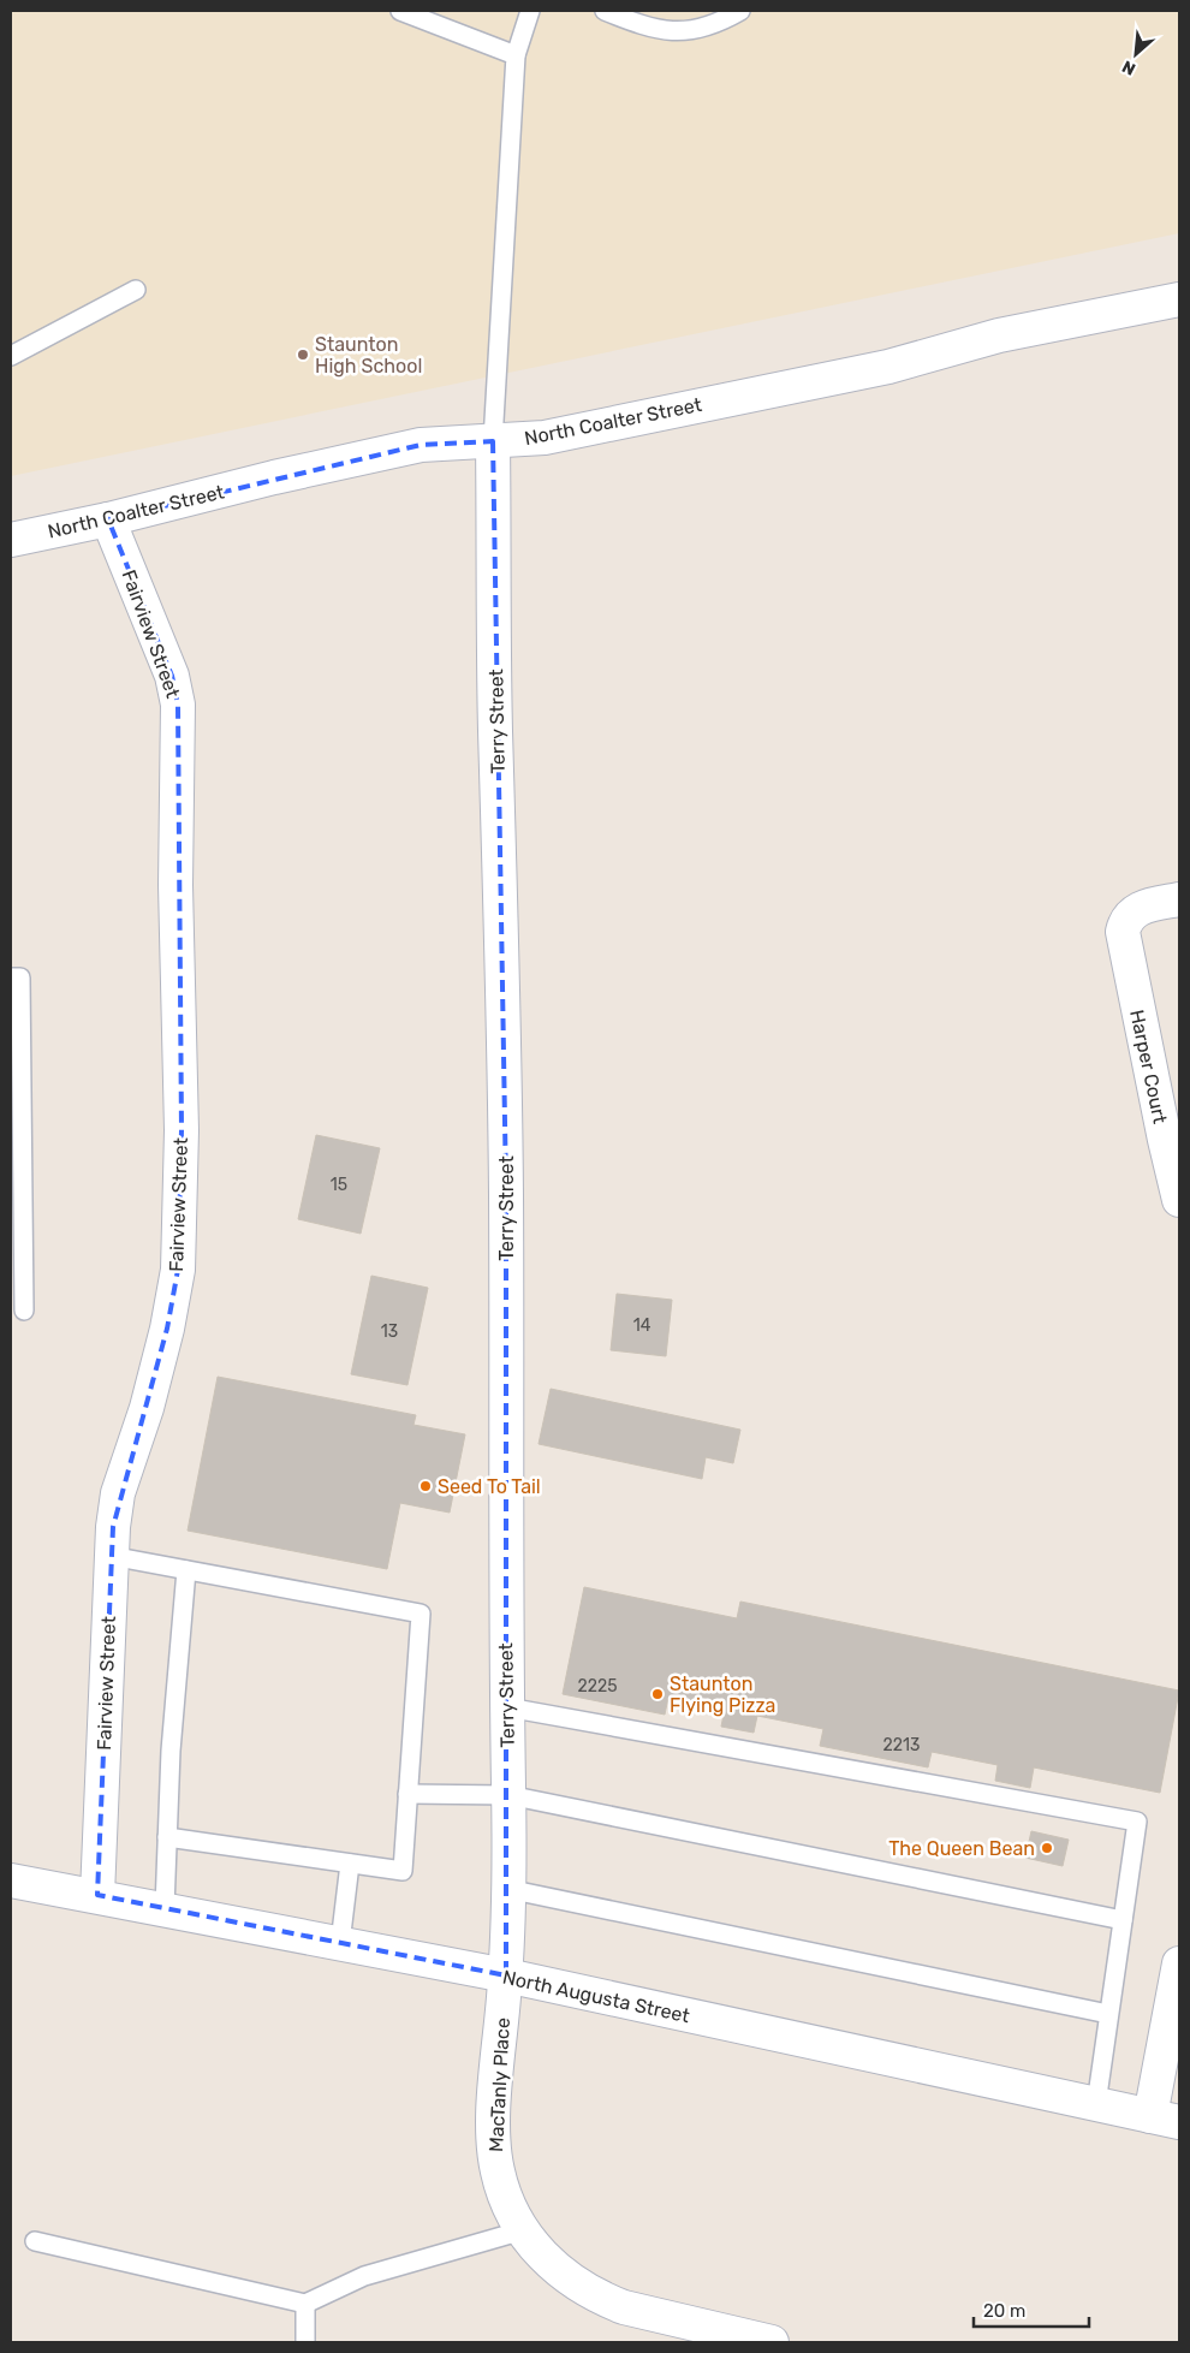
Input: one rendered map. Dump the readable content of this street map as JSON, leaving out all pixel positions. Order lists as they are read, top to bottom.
{
  "streets": {
    "street": [
      "North Coalter Street",
      "Fairview Street",
      "Terry Street",
      "Harper Court",
      "North Augusta Street",
      "MacTanly Place"
    ]
  },
  "crossings": [
    ["North Coalter Street", "Fairview Street"],
    ["North Coalter Street", "Terry Street"],
    ["Fairview Street", "North Augusta Street"],
    ["Terry Street", "North Augusta Street"],
    ["Terry Street", "MacTanly Place"],
    ["North Augusta Street", "MacTanly Place"]
  ],
  "places": [
    "Staunton High School",
    "Seed To Tail",
    "Staunton Flying Pizza",
    "The Queen Bean"
  ],
  "house_numbers": [
    "15",
    "14",
    "13",
    "2225",
    "2213"
  ],
  "scale_bar": "20 m",
  "north": "bottom left"
}
